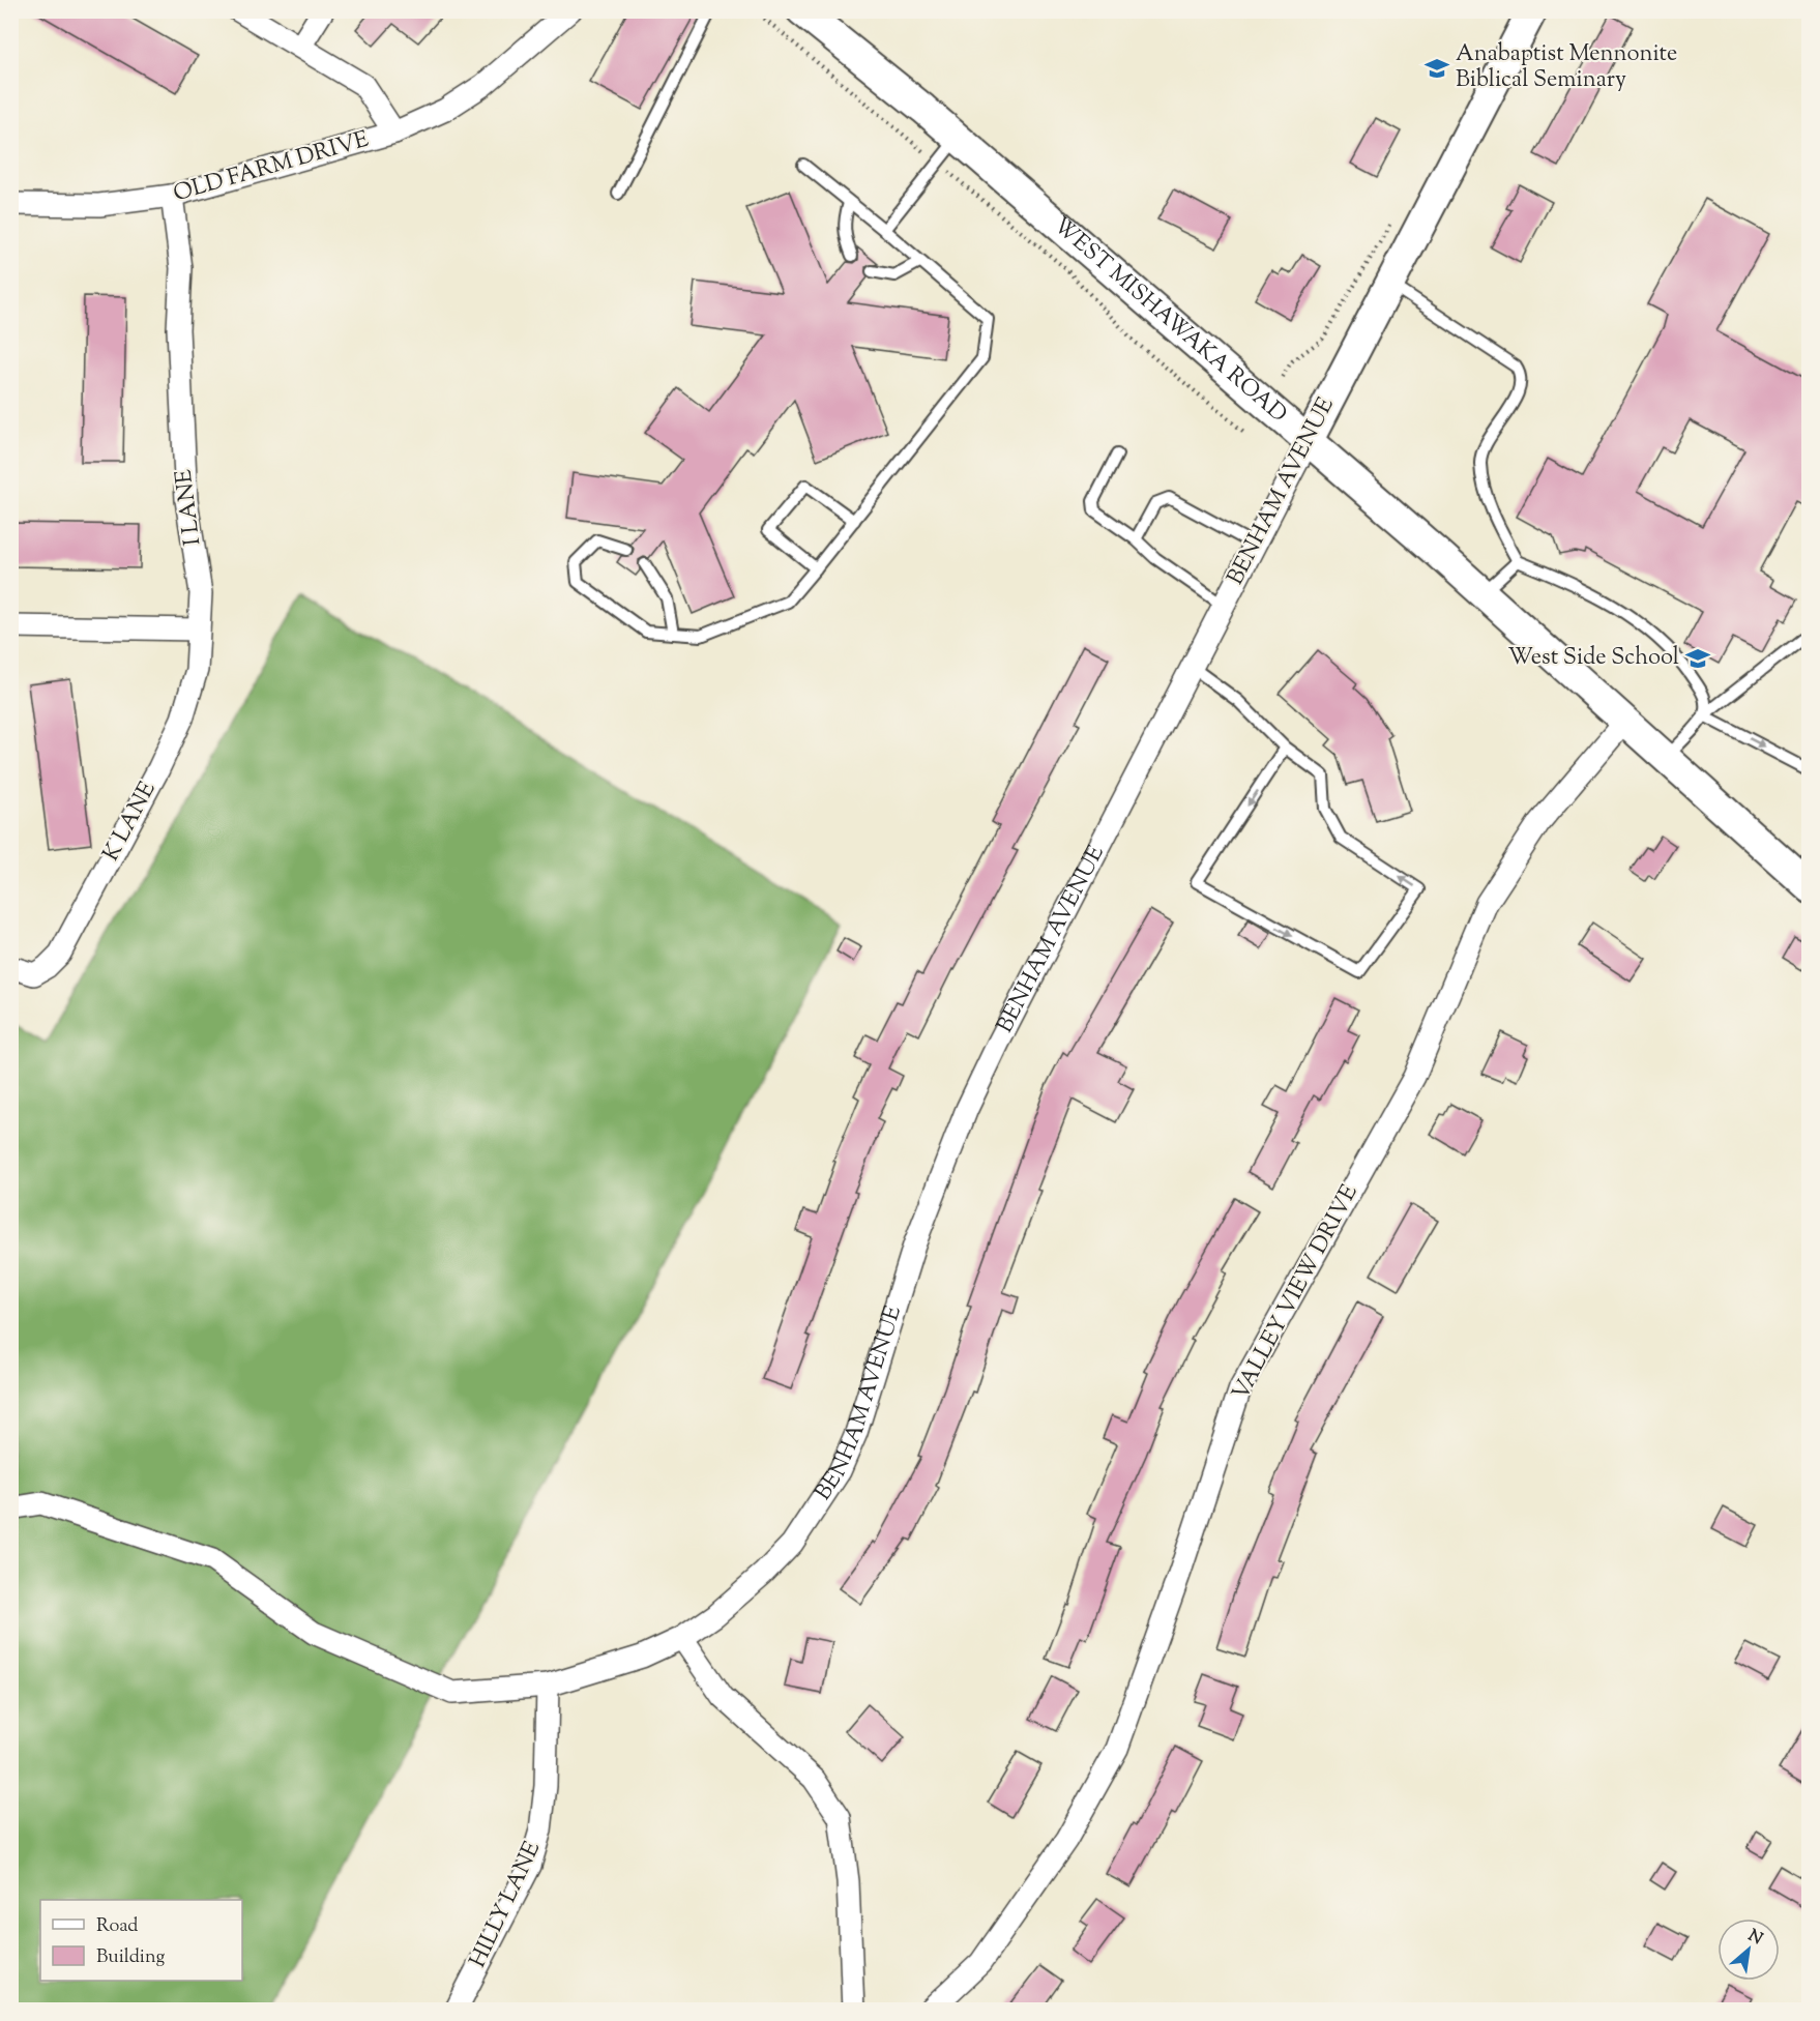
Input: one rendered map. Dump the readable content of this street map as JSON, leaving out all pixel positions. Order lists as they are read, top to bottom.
{
  "streets": {
    "main road": ["WEST MISHAWAKA ROAD", "BENHAM AVENUE"],
    "street": [
      "OLD FARM DRIVE",
      "I LANE",
      "K LANE",
      "VALLEY VIEW DRIVE",
      "HILLY LANE"
    ]
  },
  "crossings": [
    ["OLD FARM DRIVE", "I LANE"],
    ["WEST MISHAWAKA ROAD", "BENHAM AVENUE"],
    ["WEST MISHAWAKA ROAD", "VALLEY VIEW DRIVE"],
    ["BENHAM AVENUE", "HILLY LANE"],
    ["I LANE", "K LANE"]
  ],
  "places": {
    "school or university": ["Anabaptist Mennonite Biblical Seminary", "West Side School"]
  },
  "legend": ["Road", "Building"],
  "north": "top right"
}
